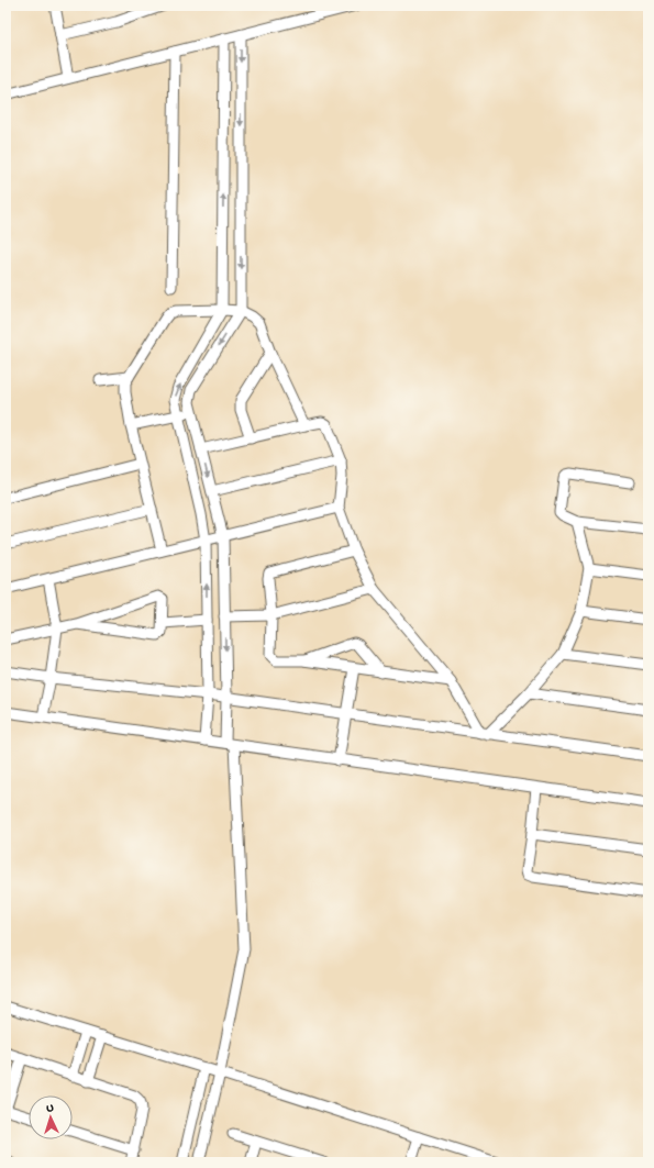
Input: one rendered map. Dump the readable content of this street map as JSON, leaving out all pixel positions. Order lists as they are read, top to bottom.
{
  "north": "top"
}
